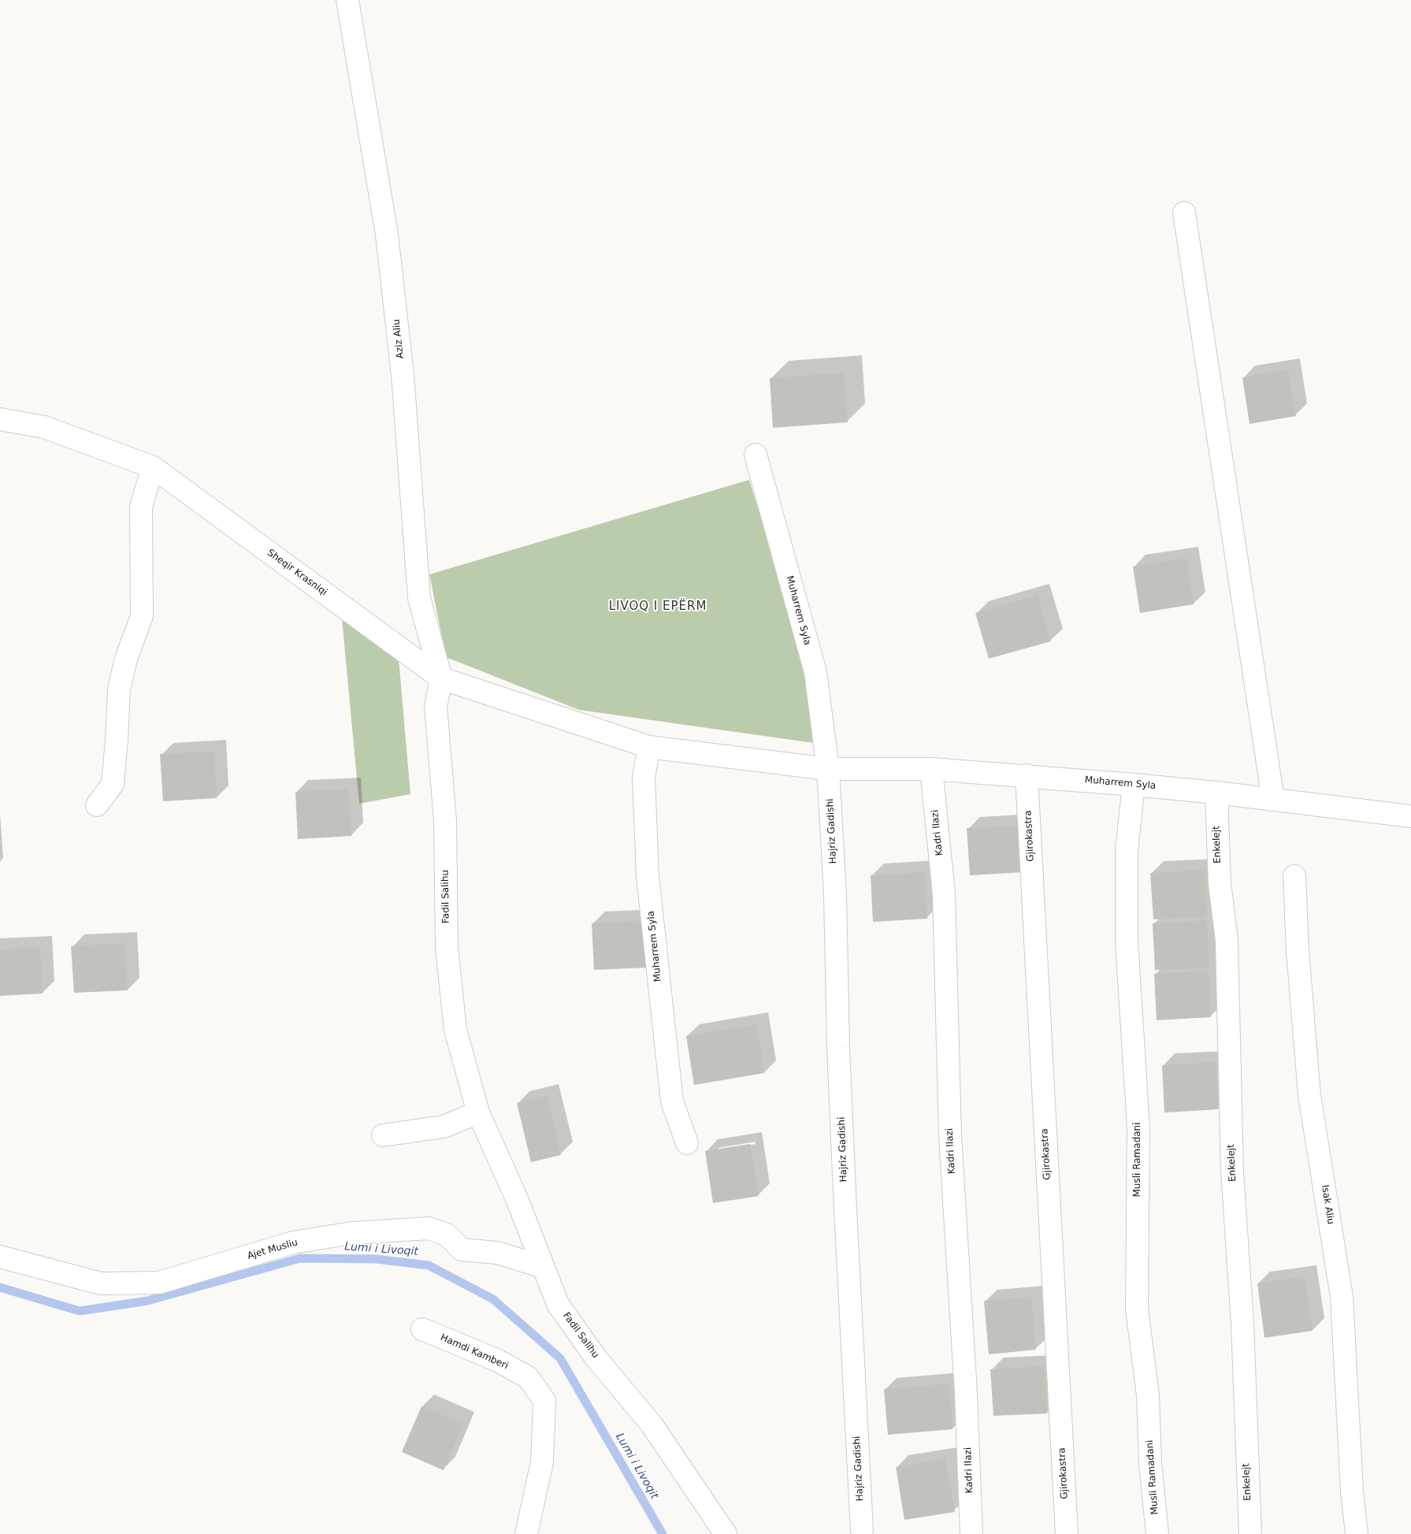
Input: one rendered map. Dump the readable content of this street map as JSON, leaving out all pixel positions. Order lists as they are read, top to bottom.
{
  "streets": {
    "street": [
      "Aziz Aliu",
      "Sheqir Krasniqi",
      "Muharrem Syla",
      "Hajriz Gadishi",
      "Kadri Ilazi",
      "Gjirokastra",
      "Enkelejt",
      "Fadil Salihu",
      "Musli Ramadani",
      "Isak Aliu",
      "Ajet Musliu",
      "Hamdi Kamberi"
    ]
  },
  "crossings": [
    ["Aziz Aliu", "Sheqir Krasniqi"],
    ["Aziz Aliu", "Muharrem Syla"],
    ["Aziz Aliu", "Fadil Salihu"],
    ["Sheqir Krasniqi", "Muharrem Syla"],
    ["Sheqir Krasniqi", "Fadil Salihu"],
    ["Muharrem Syla", "Hajriz Gadishi"],
    ["Muharrem Syla", "Kadri Ilazi"],
    ["Muharrem Syla", "Gjirokastra"],
    ["Muharrem Syla", "Enkelejt"],
    ["Muharrem Syla", "Fadil Salihu"],
    ["Muharrem Syla", "Musli Ramadani"],
    ["Fadil Salihu", "Ajet Musliu"]
  ],
  "districts": ["LIVOQ I EPËRM"],
  "water": ["Lumi i Livoqit"]
}
